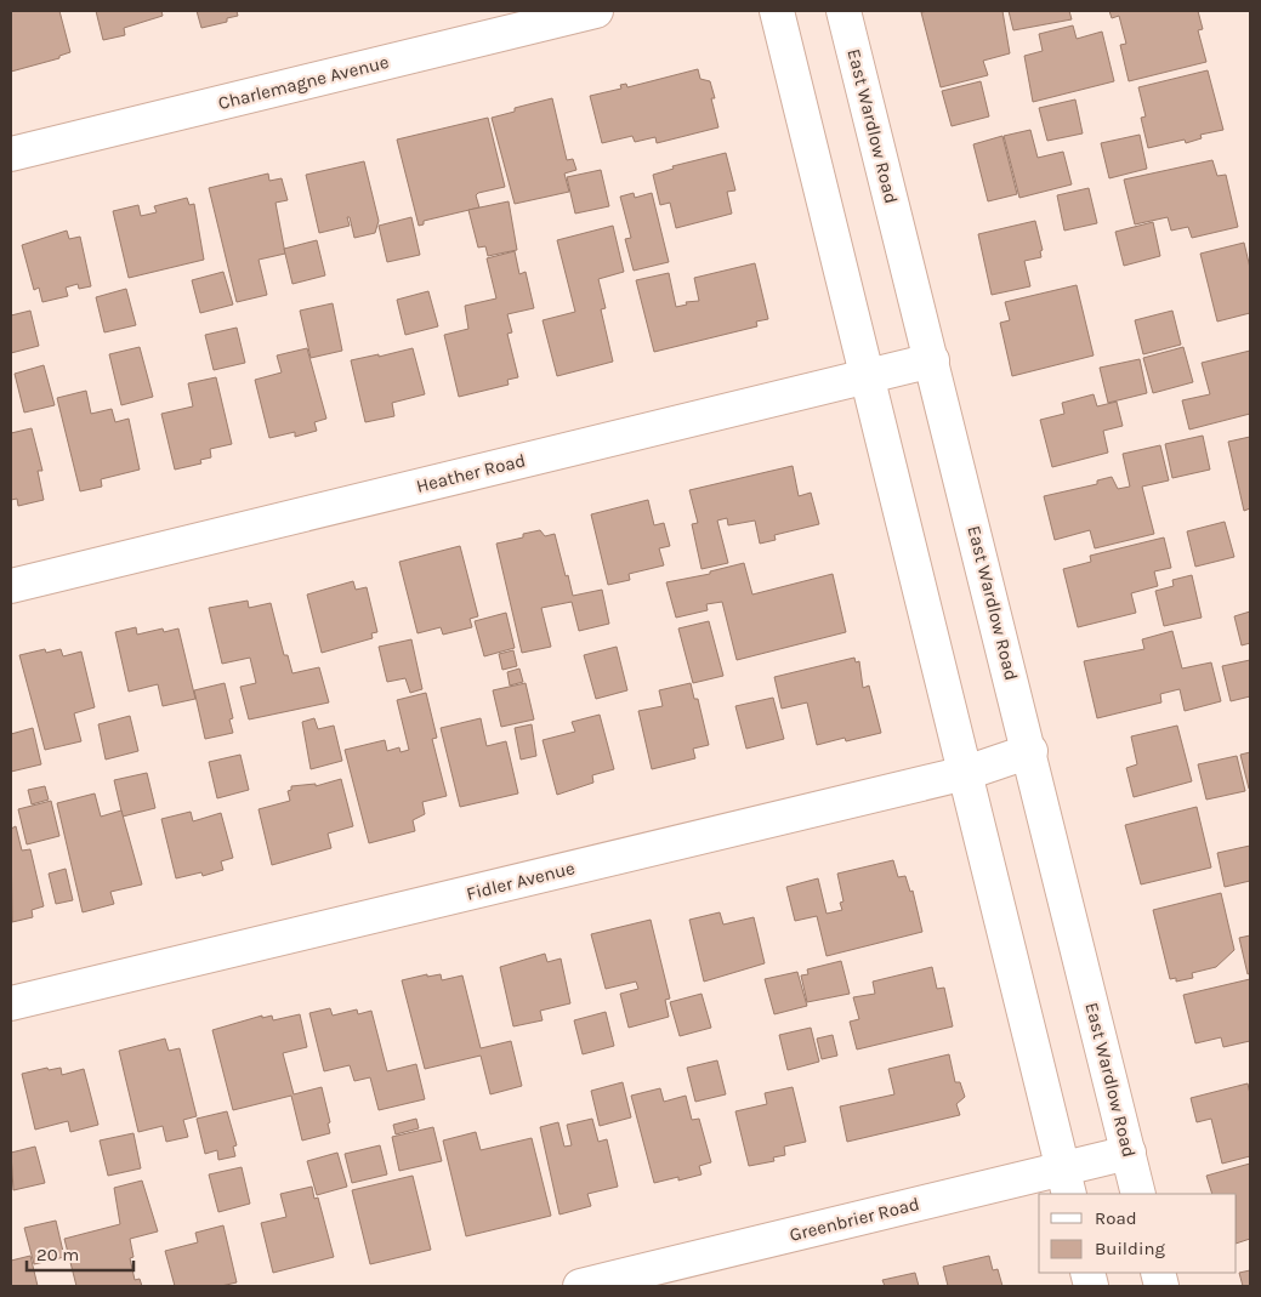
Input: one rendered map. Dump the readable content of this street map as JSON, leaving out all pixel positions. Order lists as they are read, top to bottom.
{
  "streets": {
    "street": [
      "Charlemagne Avenue",
      "East Wardlow Road",
      "Heather Road",
      "Fidler Avenue",
      "Greenbrier Road"
    ]
  },
  "crossings": [
    ["East Wardlow Road", "Heather Road"],
    ["East Wardlow Road", "Fidler Avenue"],
    ["East Wardlow Road", "Greenbrier Road"]
  ],
  "legend": ["Road", "Building"],
  "scale_bar": "20 m"
}
